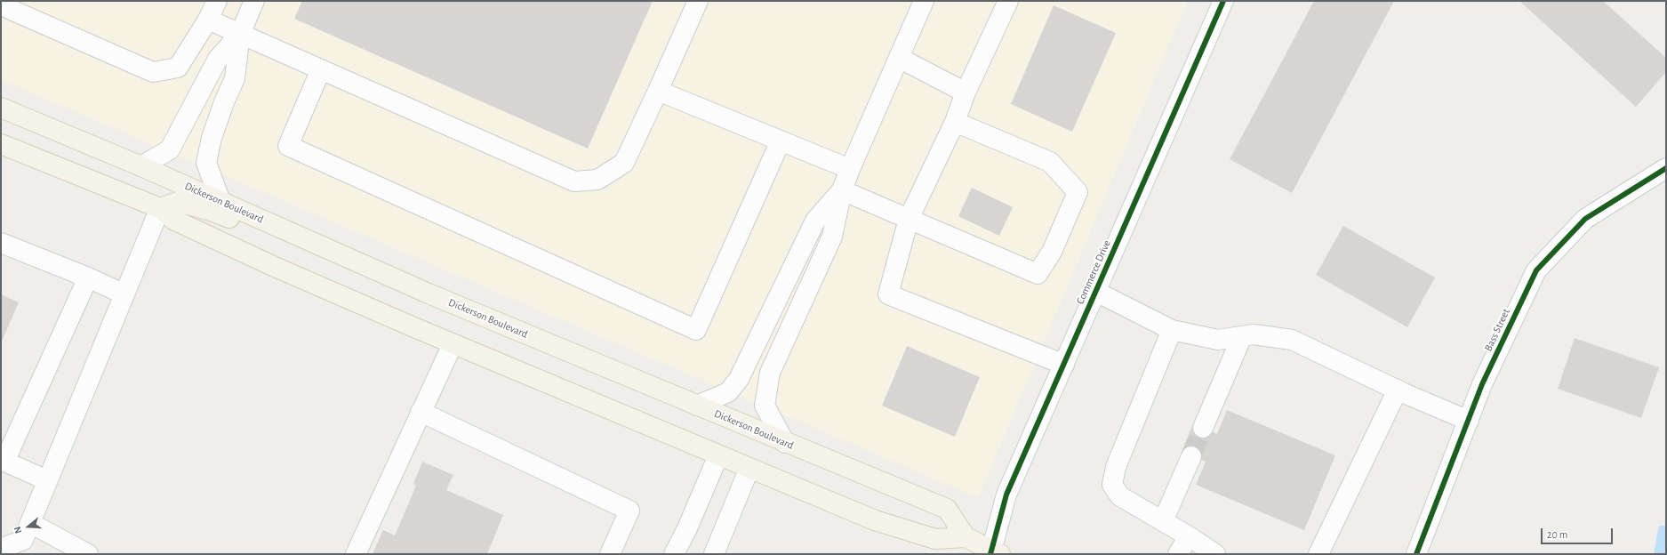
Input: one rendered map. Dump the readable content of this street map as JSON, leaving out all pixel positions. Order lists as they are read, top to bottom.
{
  "streets": {
    "main road": ["Dickerson Boulevard"],
    "street": ["Commerce Drive", "Bass Street"]
  },
  "scale_bar": "20 m",
  "north": "left"
}
